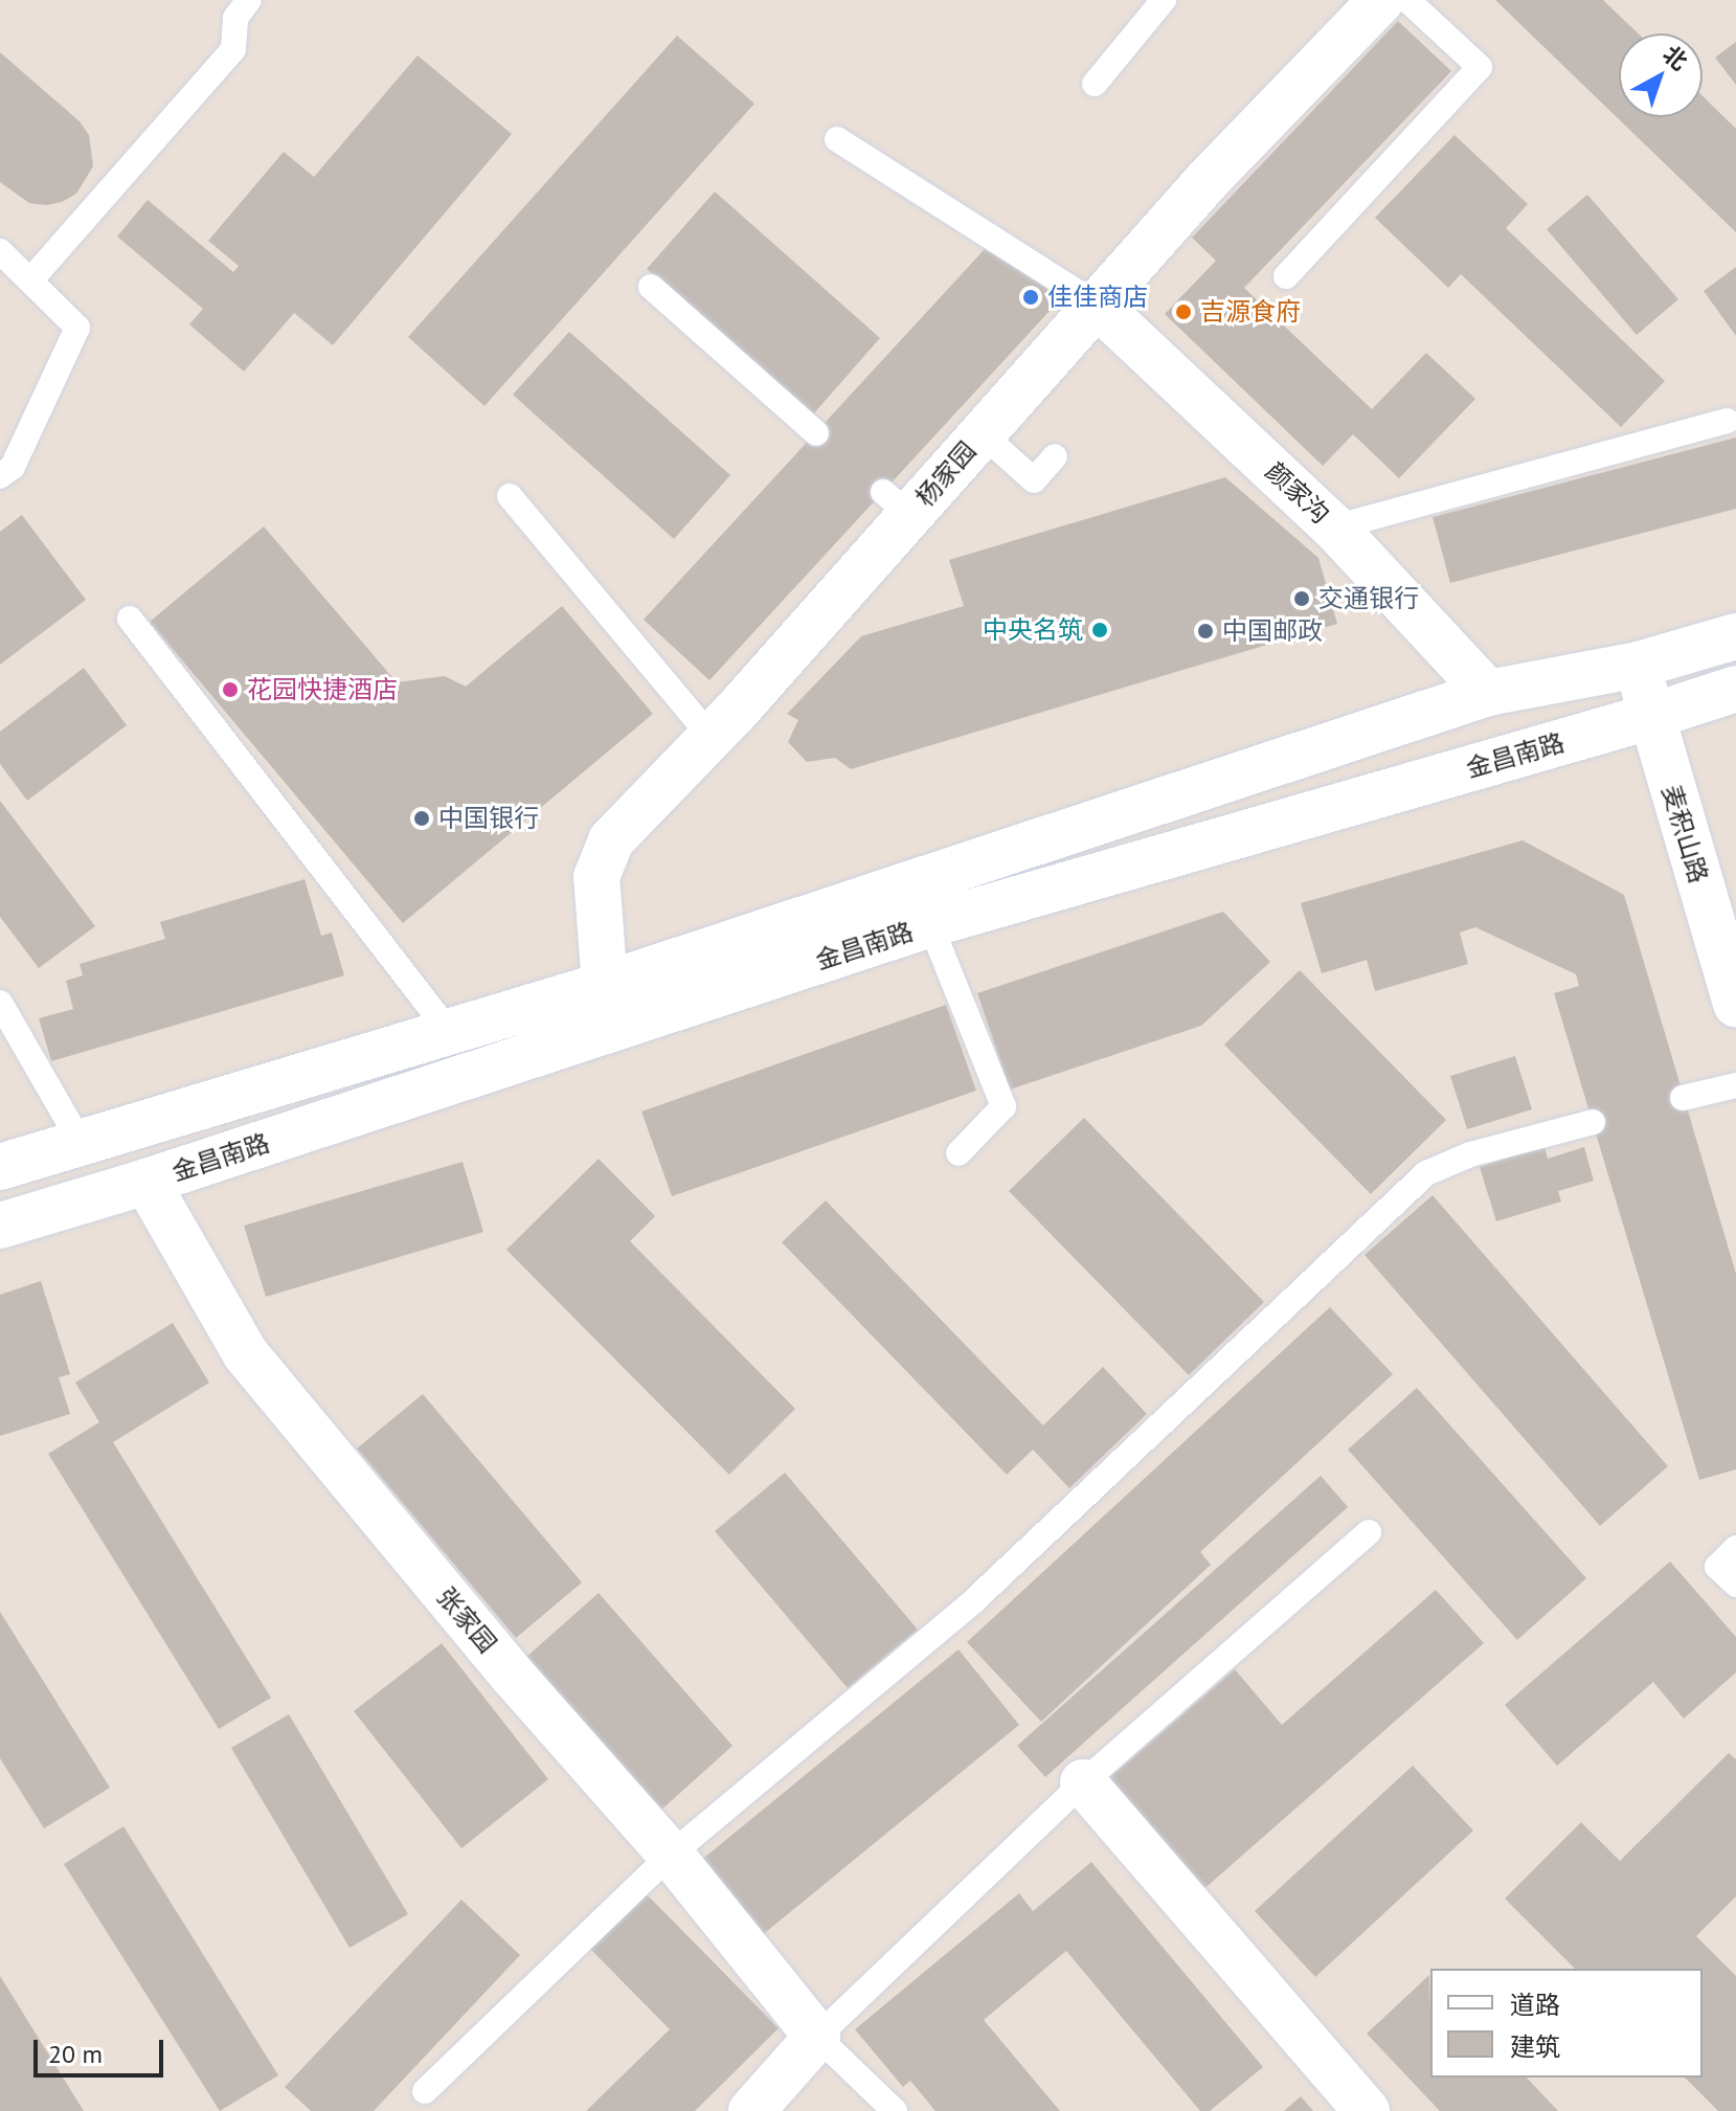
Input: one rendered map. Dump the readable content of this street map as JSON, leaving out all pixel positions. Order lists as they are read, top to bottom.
{
  "streets": {
    "street": [
      "杨家园",
      "颜家沟",
      "金昌南路",
      "麦积山路",
      "张家园"
    ]
  },
  "crossings": [
    ["杨家园", "颜家沟"],
    ["杨家园", "金昌南路"],
    ["颜家沟", "金昌南路"],
    ["金昌南路", "麦积山路"],
    ["金昌南路", "张家园"]
  ],
  "places": [
    "佳佳商店",
    "吉源食府",
    "交通银行",
    "中央名筑",
    "中国邮政",
    "花园快捷酒店",
    "中国银行"
  ],
  "legend": ["道路", "建筑"],
  "scale_bar": "20 m",
  "north": "top right"
}
